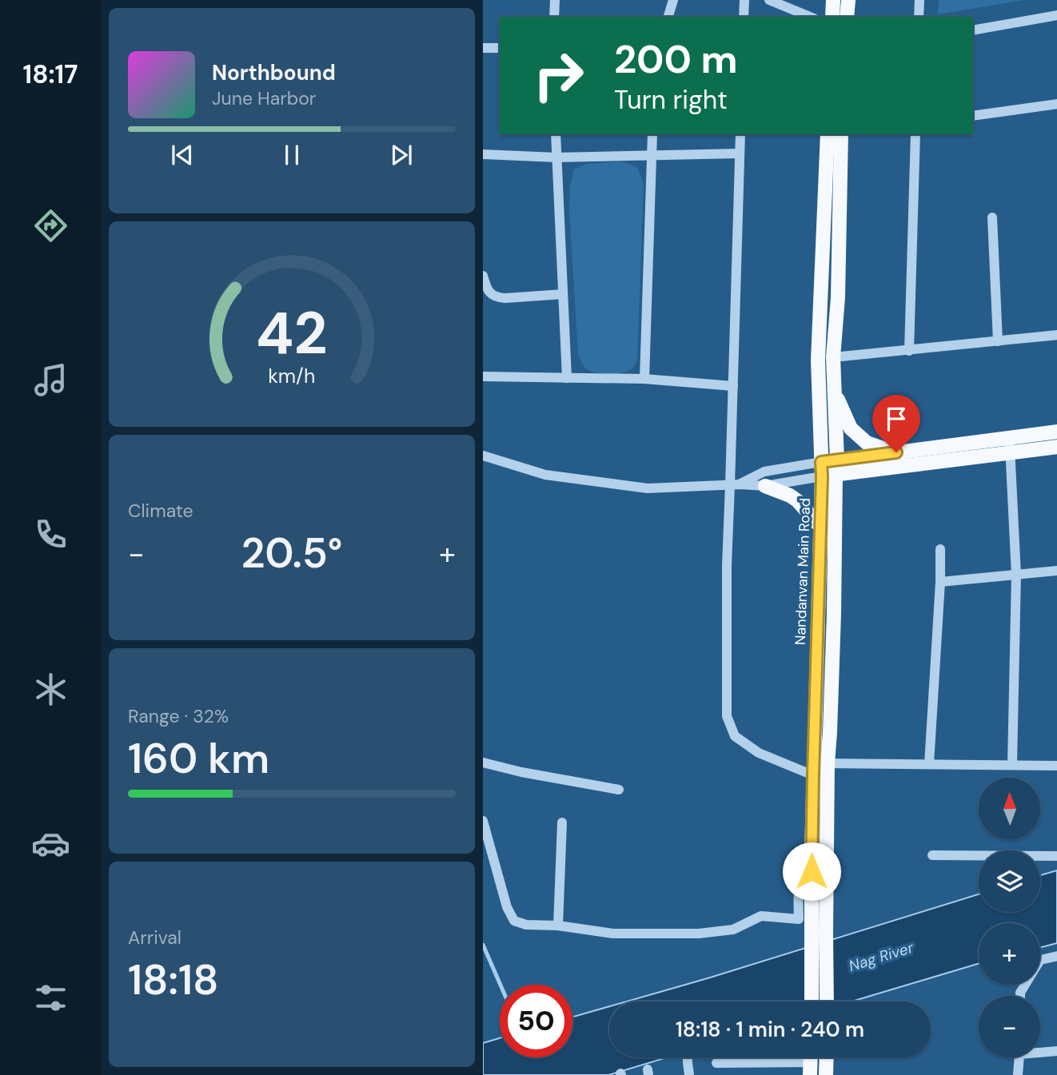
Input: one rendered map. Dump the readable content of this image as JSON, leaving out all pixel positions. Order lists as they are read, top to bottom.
{
  "streets": {
    "main road": ["Nandanvan Main Road"]
  },
  "water": ["Nag River"],
  "north": "top",
  "page": {
    "tabs": "18:17",
    "turn": ["200 m", "Turn right"],
    "song": ["Northbound", "June Harbor"],
    "tile": [
      "Climate",
      ["Range · 32%", "160 km"],
      ["Arrival", "18:18"]
    ],
    "heat": ["−", "20.5°", "+"],
    "map_buttons": ["+", "−"],
    "limit": "50",
    "trip": "18:18 · 1 min · 240 m",
    "gauge": ["42", "km/h"]
  }
}
